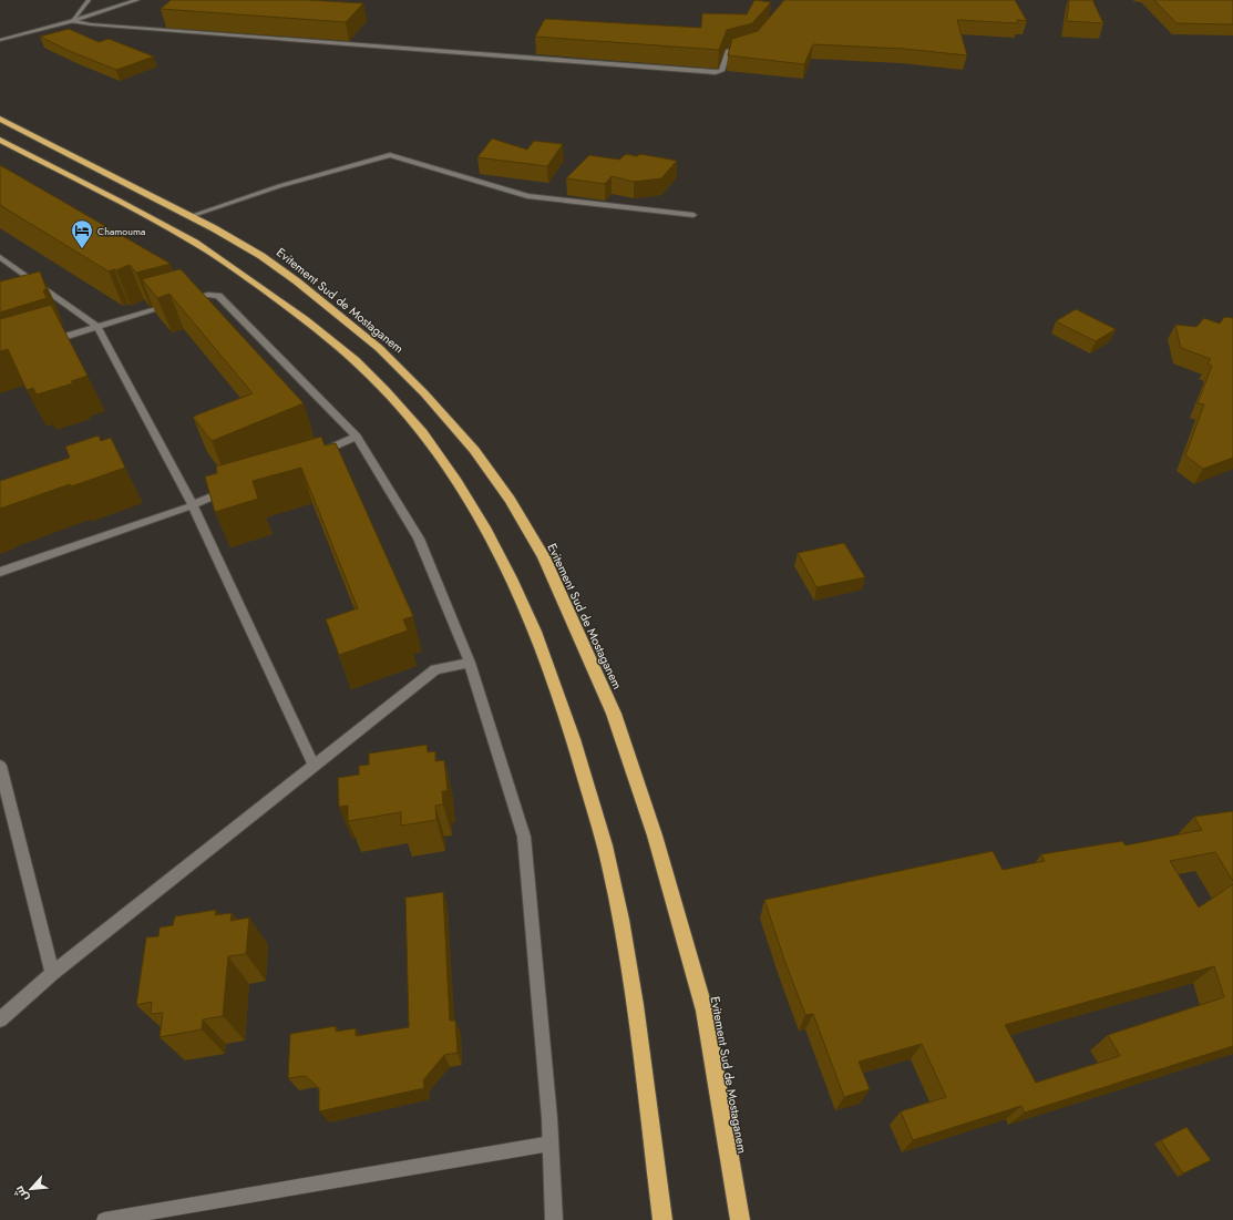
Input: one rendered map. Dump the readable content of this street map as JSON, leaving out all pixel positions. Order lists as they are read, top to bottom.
{
  "streets": {
    "highway": ["Evitement Sud de Mostaganem"]
  },
  "places": {
    "hotel": ["Chamouma"]
  },
  "north": "bottom left"
}
